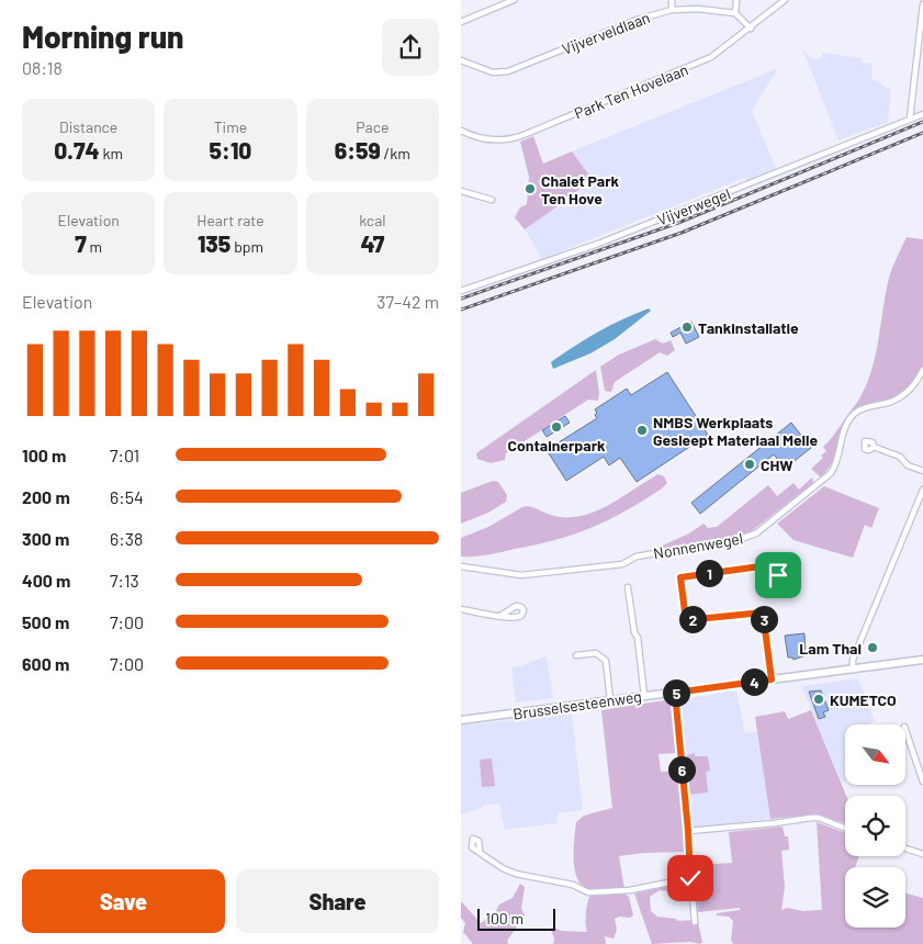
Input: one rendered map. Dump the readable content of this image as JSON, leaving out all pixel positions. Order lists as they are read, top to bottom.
{
  "streets": {
    "main road": ["Brusselsesteenweg"],
    "street": [
      "Vijverveldlaan",
      "Park Ten Hovelaan",
      "Vijverwegel",
      "Nonnenwegel"
    ]
  },
  "places": [
    "Chalet Park Ten Hove",
    "Tankinstallatie",
    "Containerpark",
    "NMBS Werkplaats Gesleept Materiaal Melle",
    "CHW",
    "Lam Thai",
    "KUMETCO"
  ],
  "scale_bar": "100 m",
  "north": "bottom right",
  "page": {
    "heading": ["Morning run", "08:18"],
    "stats": [
      ["Distance", "0.74 km"],
      ["Time", "5:10"],
      ["Pace", "6:59 /km"],
      ["Elevation", "7 m"],
      ["Heart rate", "135 bpm"],
      ["kcal", "47"]
    ],
    "chart": ["Elevation", "37–42 m"],
    "list": [
      {
        "name": "100 m",
        "note": "7:01"
      },
      {
        "name": "200 m",
        "note": "6:54"
      },
      {
        "name": "300 m",
        "note": "6:38"
      },
      {
        "name": "400 m",
        "note": "7:13"
      },
      {
        "name": "500 m",
        "note": "7:00"
      },
      {
        "name": "600 m",
        "note": "7:00"
      }
    ],
    "pins": [
      "1",
      "2",
      "3",
      "4",
      "5",
      "6"
    ],
    "buttons": ["Save", "Share"],
    "scale": "100 m"
  }
}
